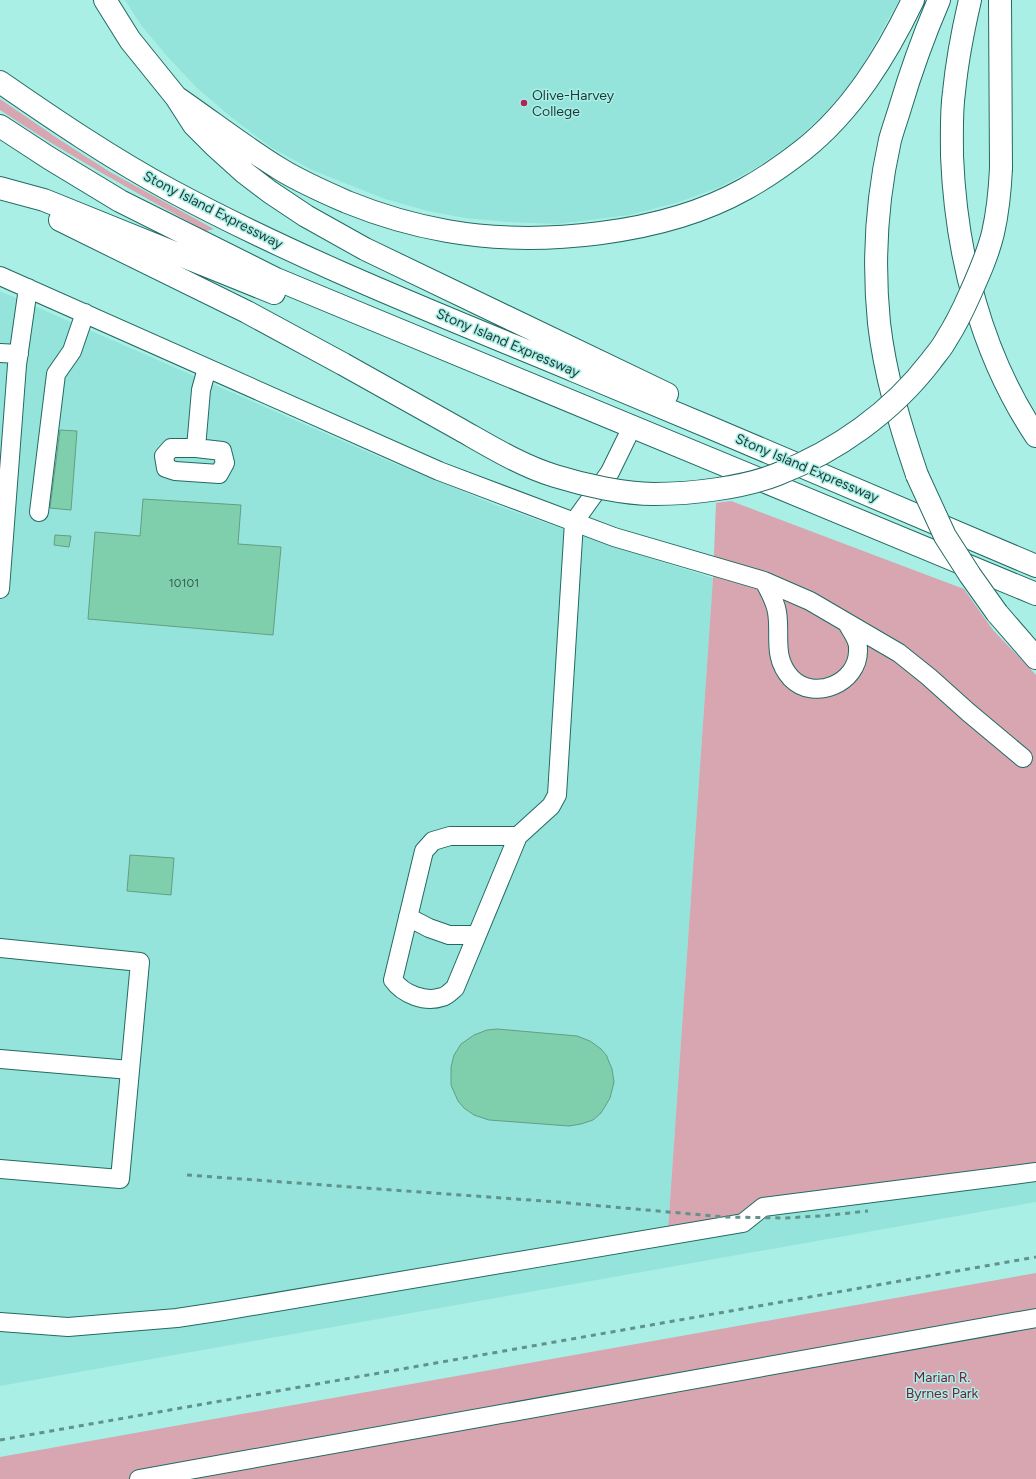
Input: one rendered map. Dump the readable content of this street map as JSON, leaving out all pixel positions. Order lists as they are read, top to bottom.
{
  "streets": {
    "highway": ["Stony Island Expressway"]
  },
  "parks": ["Marian R. Byrnes Park"],
  "places": ["Olive-Harvey College"],
  "house_numbers": ["10101"]
}
